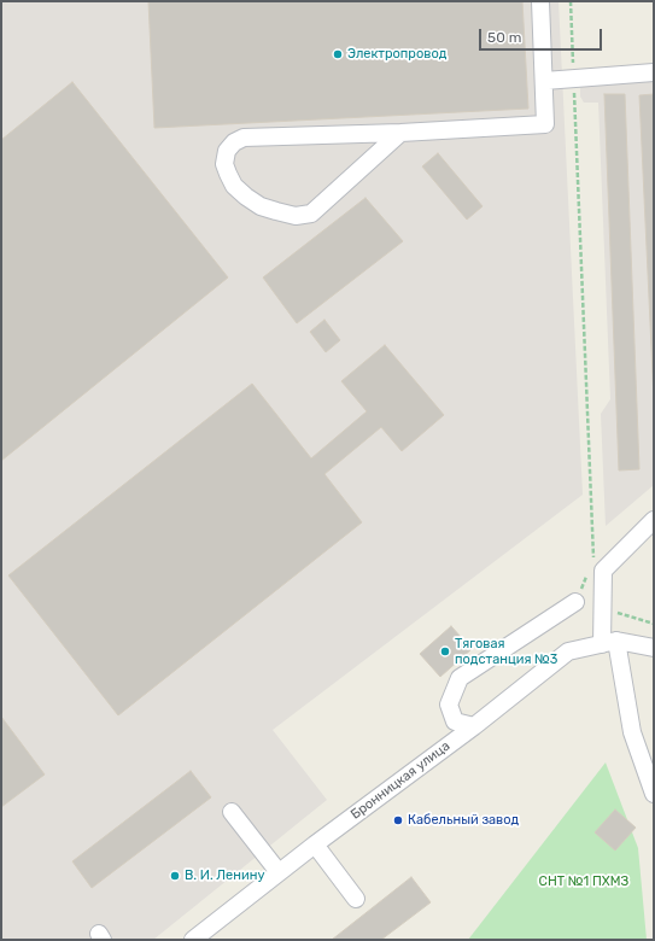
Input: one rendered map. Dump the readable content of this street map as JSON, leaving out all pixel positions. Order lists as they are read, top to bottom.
{
  "streets": {
    "street": ["Бронницкая улица"]
  },
  "parks": ["СНТ №1 ПХМЗ"],
  "places": [
    "Электропровод",
    "Тяговая подстанция №3",
    "Кабельный завод",
    "В. И. Ленину"
  ],
  "scale_bar": "50 m"
}
